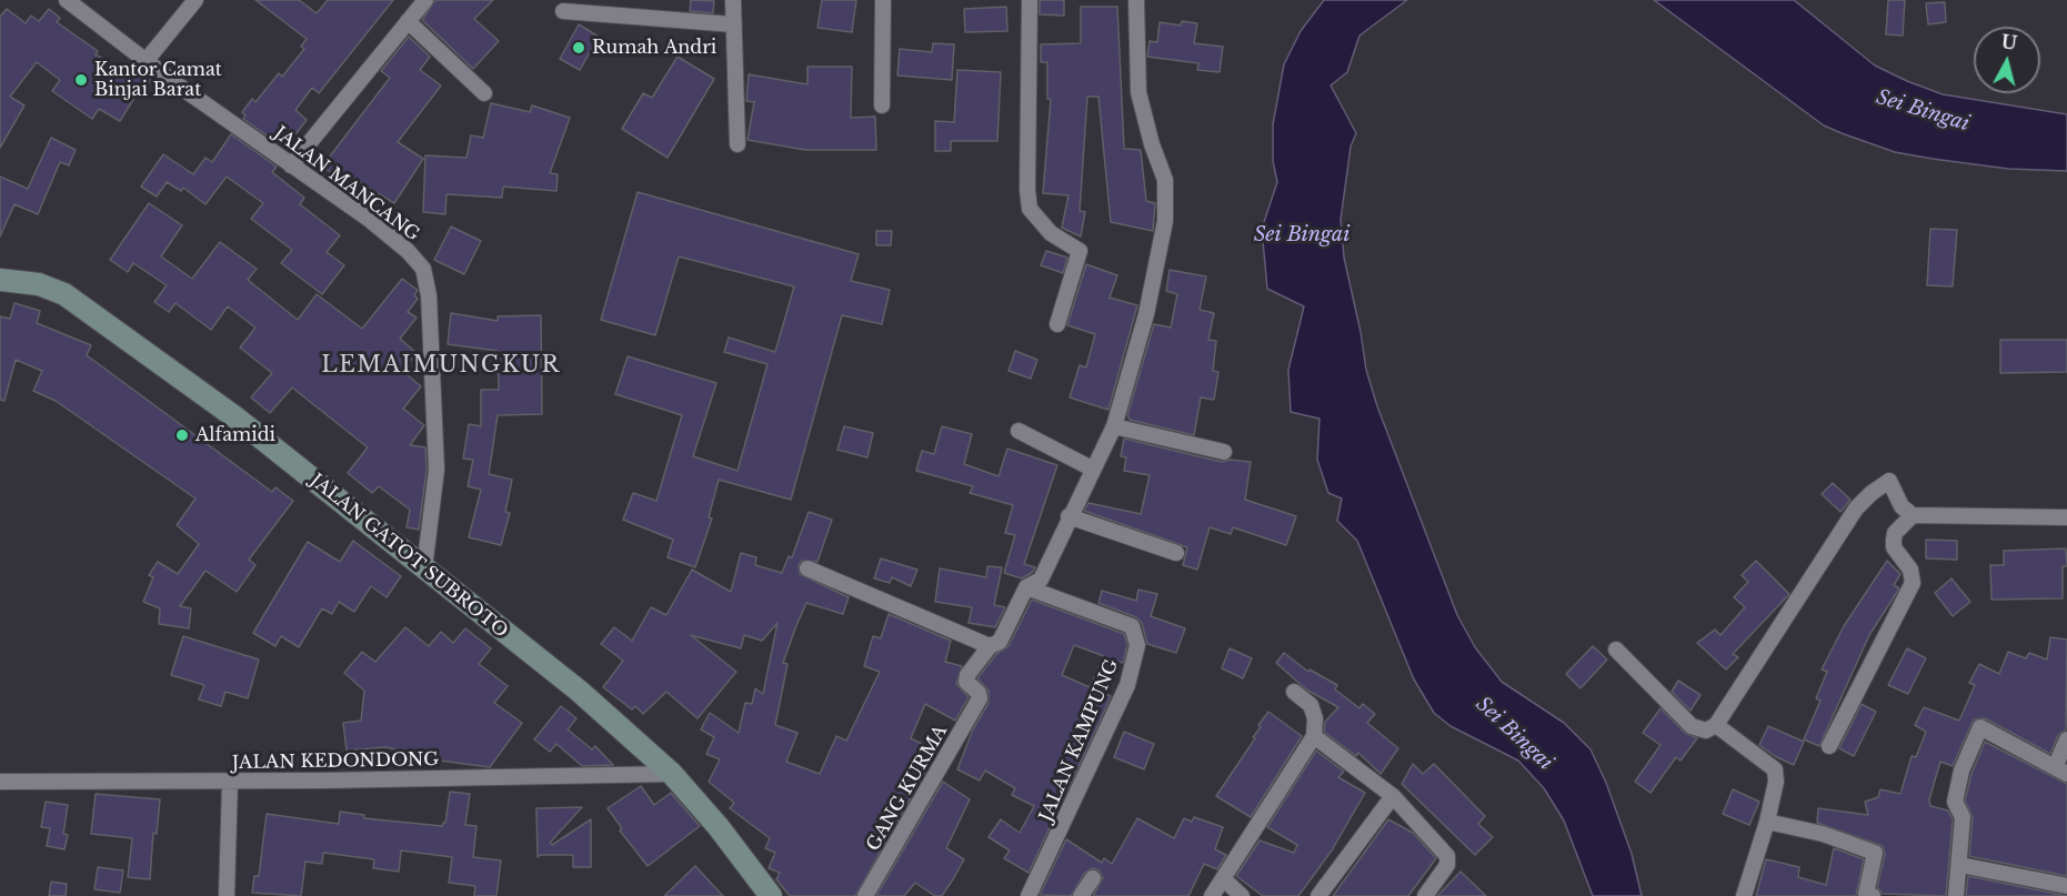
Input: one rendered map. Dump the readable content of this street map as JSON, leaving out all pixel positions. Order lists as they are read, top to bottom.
{
  "streets": {
    "main road": ["JALAN GATOT SUBROTO"],
    "street": [
      "JALAN MANCANG",
      "JALAN KAMPUNG",
      "JALAN KEDONDONG",
      "GANG KURMA"
    ]
  },
  "crossings": [
    ["JALAN MANCANG", "JALAN GATOT SUBROTO"],
    ["JALAN GATOT SUBROTO", "JALAN KEDONDONG"]
  ],
  "districts": ["LEMAIMUNGKUR"],
  "water": ["Sei Bingai"],
  "places": ["Rumah Andri", "Kantor Camat Binjai Barat", "Alfamidi"],
  "north": "top"
}
